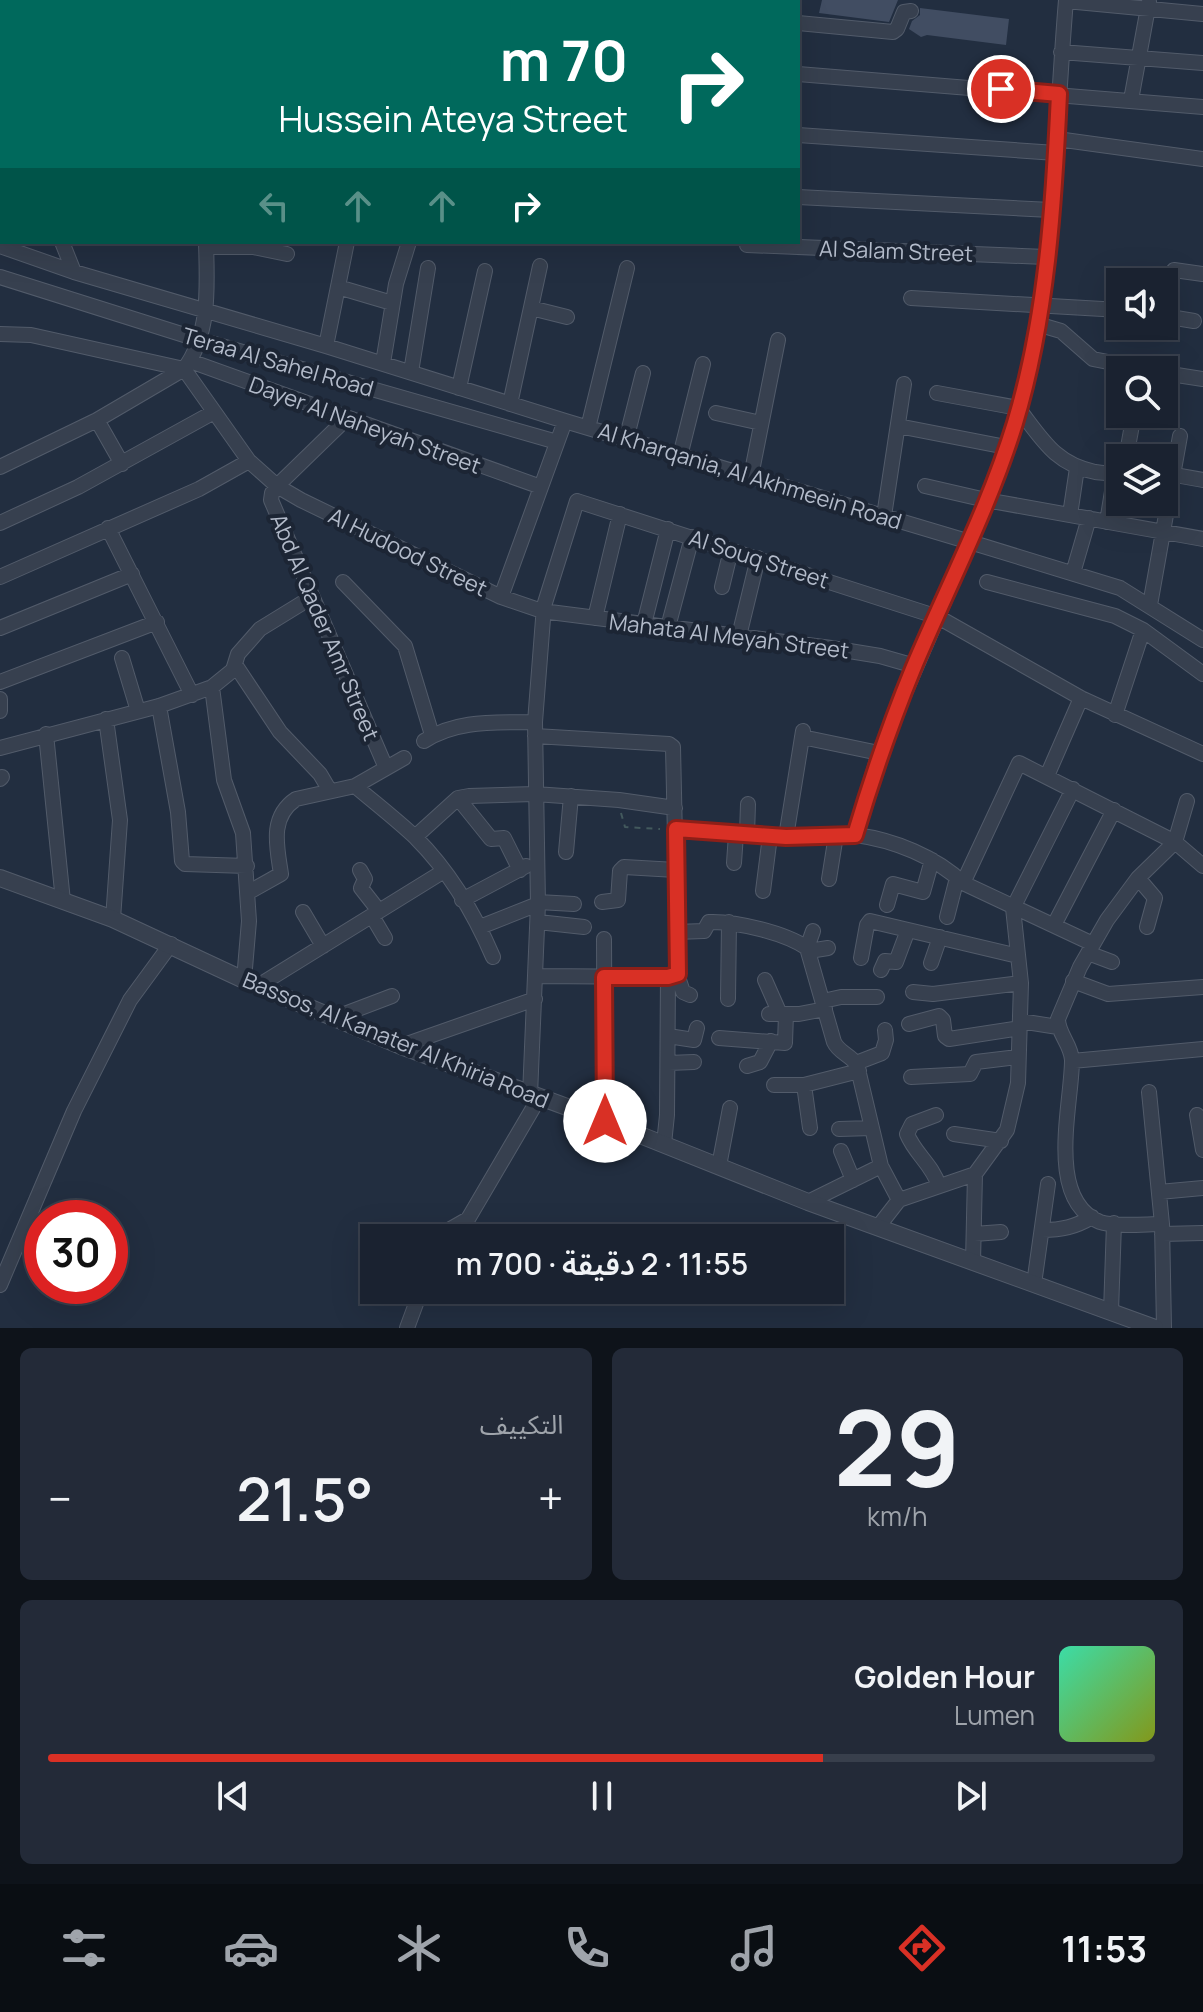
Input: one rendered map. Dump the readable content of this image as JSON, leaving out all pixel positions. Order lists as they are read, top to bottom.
{
  "streets": {
    "street": [
      "Al Salam Street",
      "Teraa Al Sahel Road",
      "Dayer Al Naheyah Street",
      "Al Kharqania, Al Akhmeein Road",
      "Al Hudood Street",
      "Al Souq Street",
      "Abd Al Qader Amr Street",
      "Mahata Al Meyah Street",
      "Bassos, Al Kanater Al Khiria Road"
    ]
  },
  "crossings": [
    ["Dayer Al Naheyah Street", "Al Hudood Street"],
    ["Al Hudood Street", "Al Souq Street"],
    ["Al Hudood Street", "Abd Al Qader Amr Street"],
    ["Al Hudood Street", "Mahata Al Meyah Street"],
    ["Al Souq Street", "Mahata Al Meyah Street"]
  ],
  "page": {
    "turn": ["70 m", "Hussein Ateya Street"],
    "limit": "30",
    "trip": "11:55 · 2 دقيقة · 700 m",
    "tile": [
      ["29", "km/h"],
      "التكييف"
    ],
    "heat": ["−", "21.5°", "+"],
    "song": ["Golden Hour", "Lumen"],
    "tabs": "11:53"
  }
}
